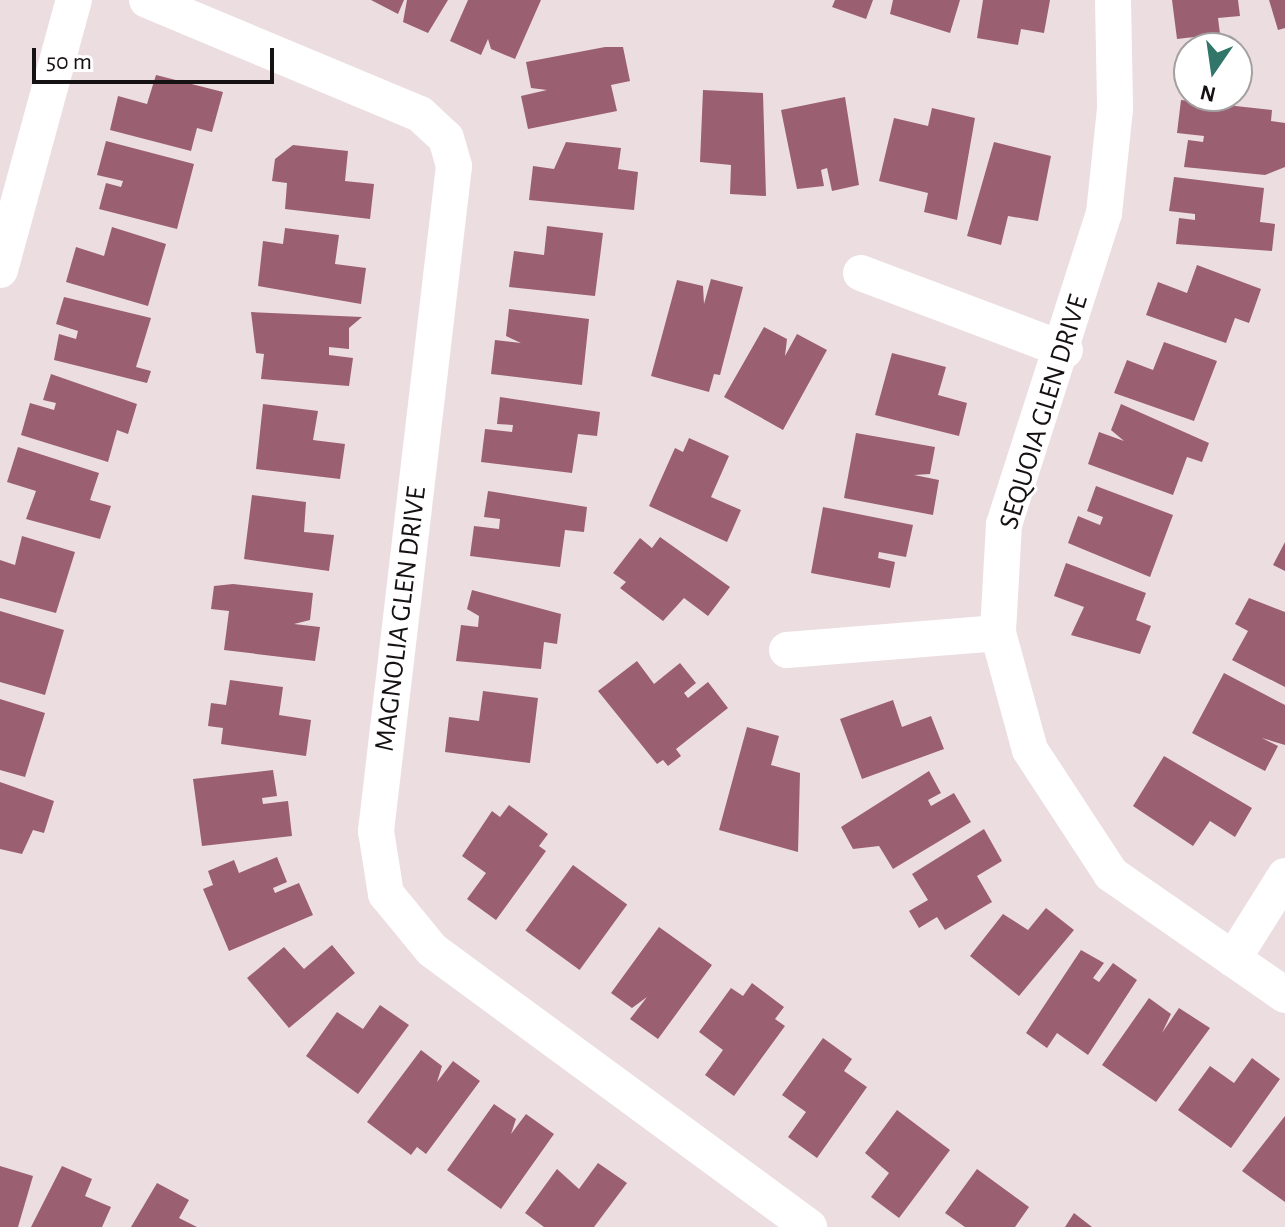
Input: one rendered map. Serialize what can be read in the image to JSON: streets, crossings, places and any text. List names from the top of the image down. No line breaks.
{"streets":{"street":["SEQUOIA GLEN DRIVE","MAGNOLIA GLEN DRIVE"]},"scale_bar":"50 m","north":"bottom"}
